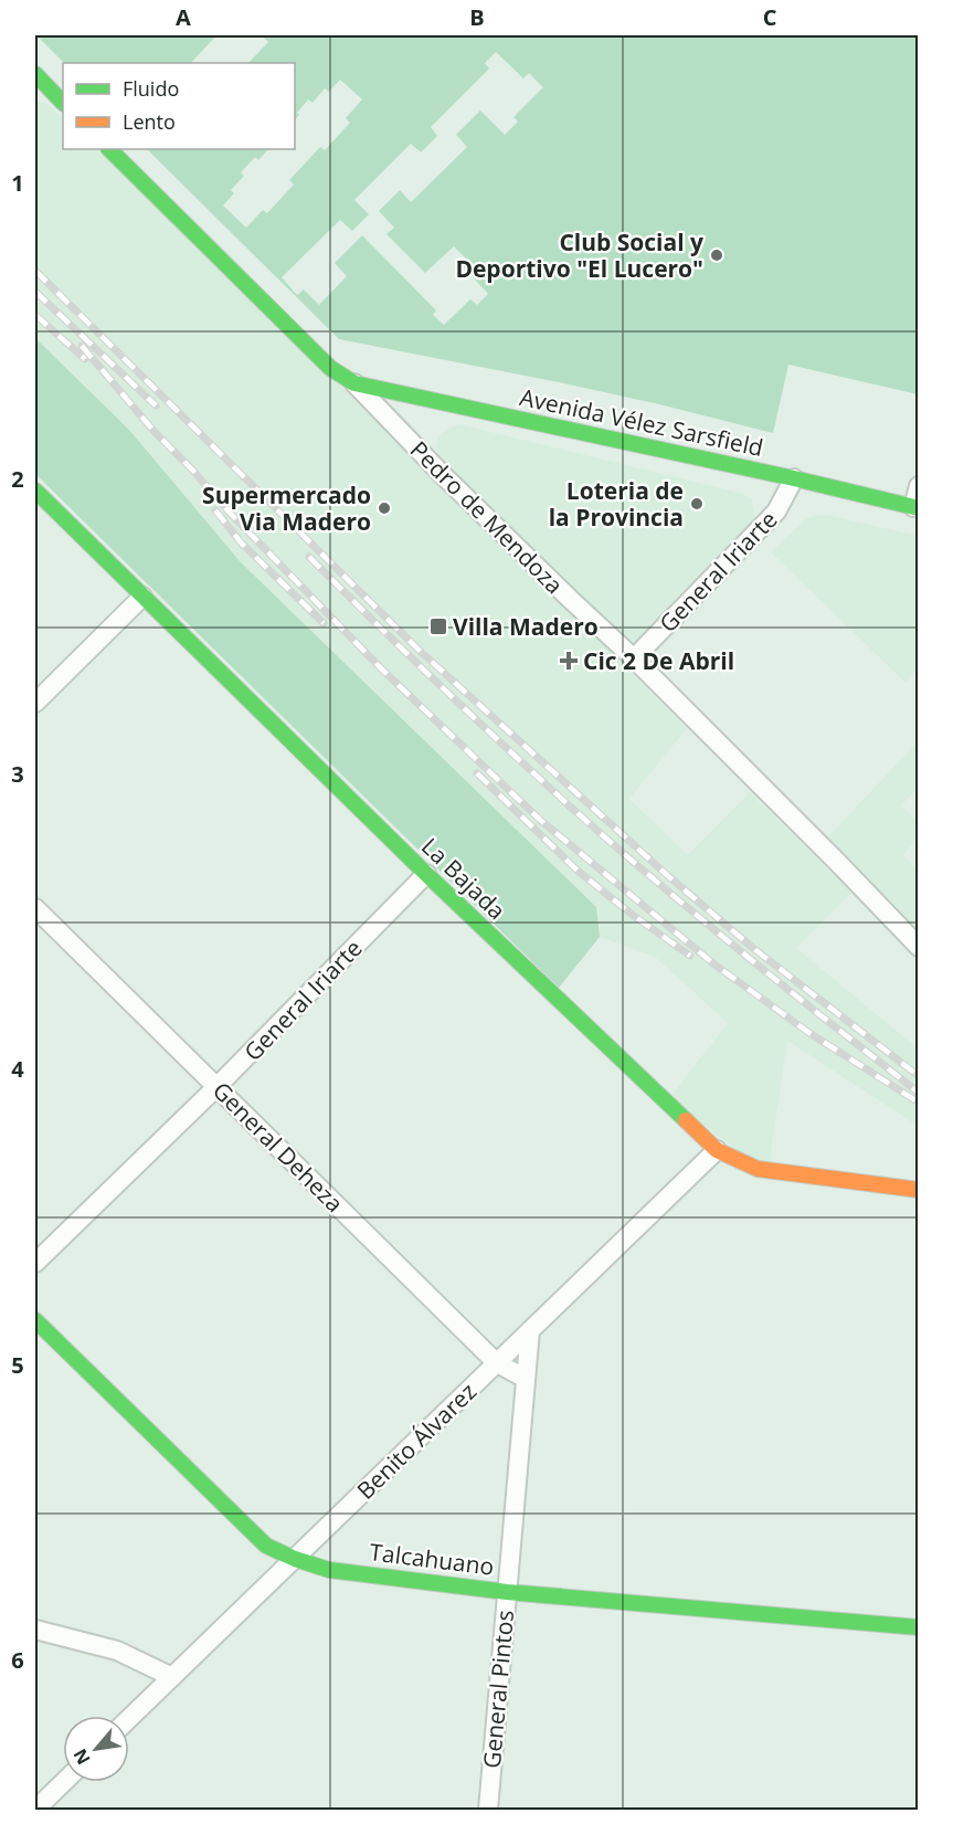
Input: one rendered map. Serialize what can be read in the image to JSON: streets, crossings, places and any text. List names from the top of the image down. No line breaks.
{"streets":{"street":["Avenida Vélez Sarsfield","Pedro de Mendoza","General Iriarte","La Bajada","General Deheza","Benito Álvarez","Talcahuano","General Pintos"]},"crossings":[["Avenida Vélez Sarsfield","Pedro de Mendoza"],["Avenida Vélez Sarsfield","General Iriarte"],["Pedro de Mendoza","General Iriarte"],["General Iriarte","La Bajada"],["General Iriarte","General Deheza"],["La Bajada","Benito Álvarez"],["General Deheza","Benito Álvarez"],["General Deheza","General Pintos"],["Benito Álvarez","Talcahuano"],["Benito Álvarez","General Pintos"],["Talcahuano","General Pintos"]],"places":{"other":["Club Social y Deportivo \"El Lucero\"","Loteria de la Provincia","Supermercado Via Madero"],"transit":["Villa Madero"],"health":["Cic 2 De Abril"]},"legend":["Fluido","Lento"],"north":"bottom left","grid":{"columns":["A","B","C"],"rows":["1","2","3","4","5","6"]}}
